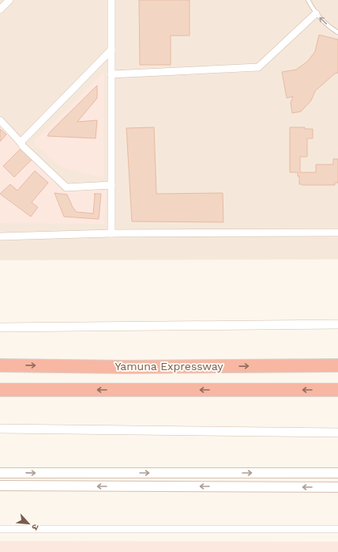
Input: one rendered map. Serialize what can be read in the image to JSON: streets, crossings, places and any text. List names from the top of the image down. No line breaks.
{"streets":{"highway":["Yamuna Expressway"]},"north":"bottom right"}
